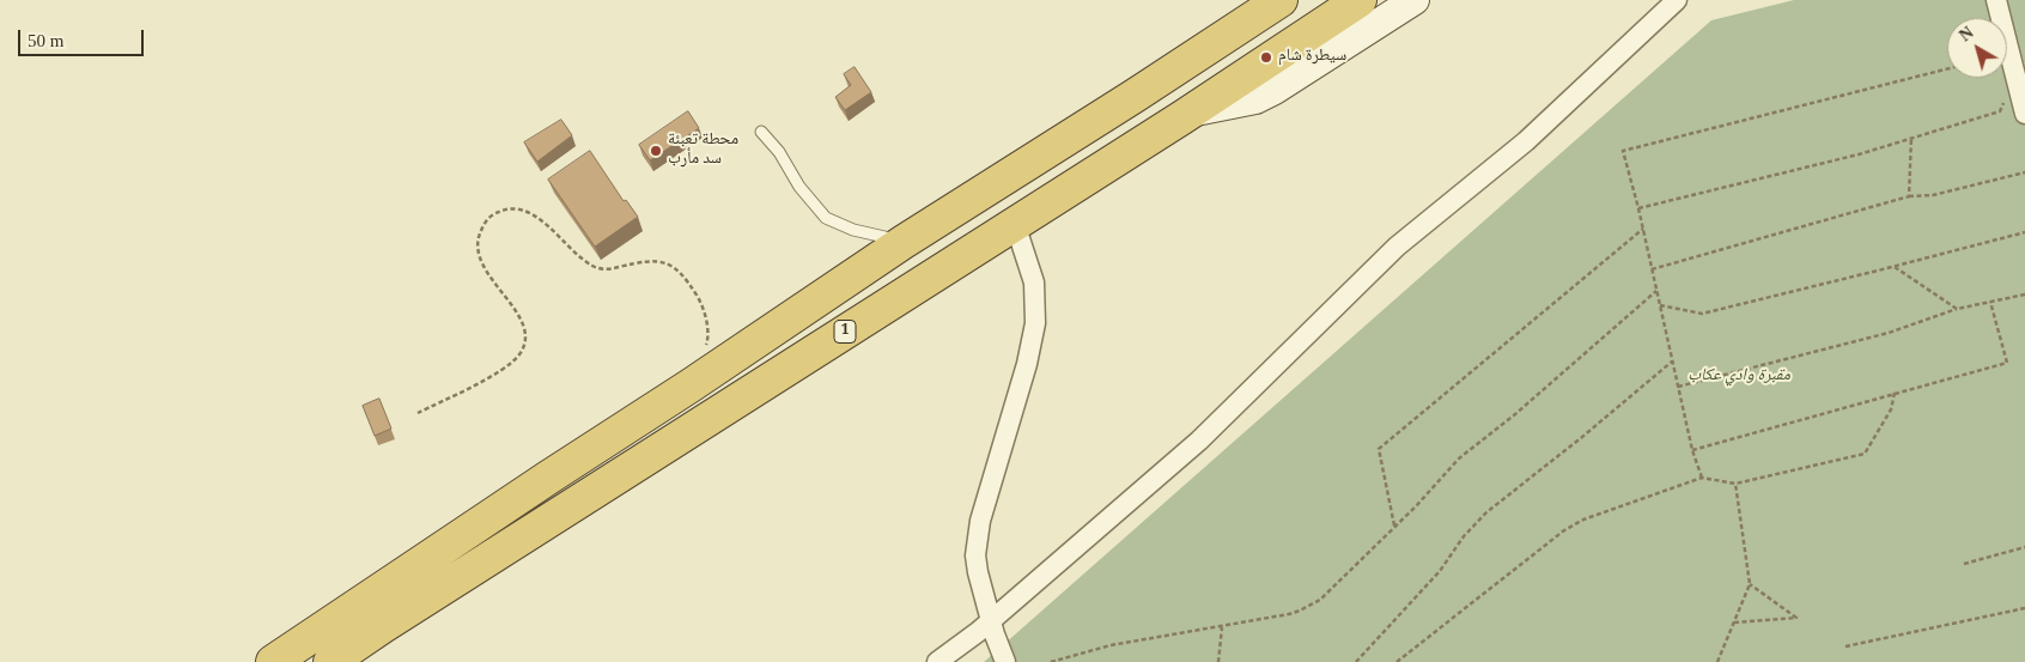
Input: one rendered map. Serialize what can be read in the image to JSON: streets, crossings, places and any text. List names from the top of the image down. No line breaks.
{"streets":{"highway":["1"]},"parks":["مقبرة وادي عكاب"],"places":["سيطرة شام","محطة تعبئة سد مأرب"],"scale_bar":"50 m","north":"top left"}
